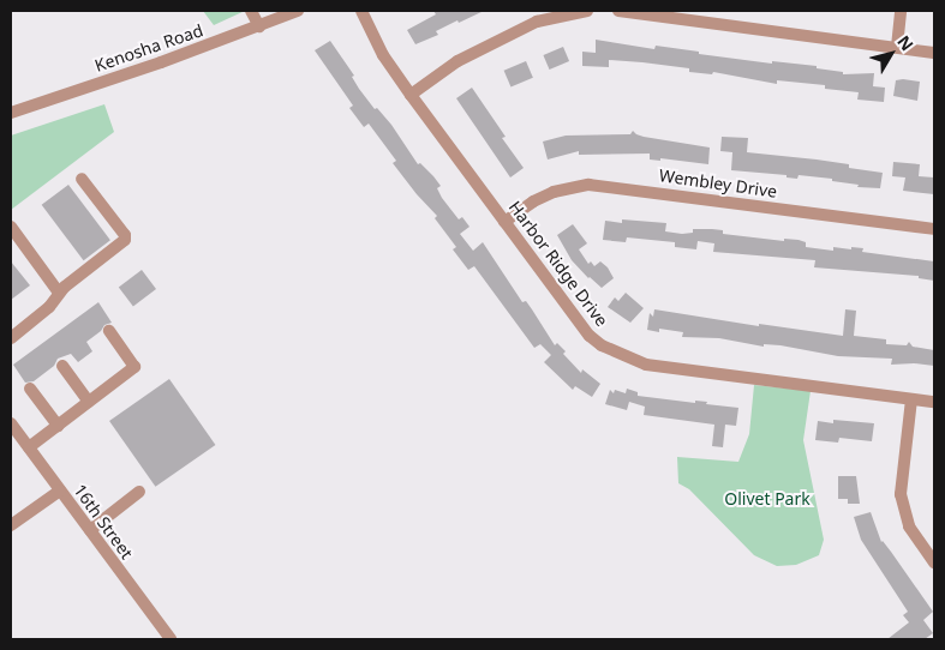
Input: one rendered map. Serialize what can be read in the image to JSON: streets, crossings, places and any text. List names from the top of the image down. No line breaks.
{"streets":{"street":["Kenosha Road","Wembley Drive","Harbor Ridge Drive","16th Street"]},"crossings":[["Wembley Drive","Harbor Ridge Drive"]],"parks":["Olivet Park"],"north":"top right"}
